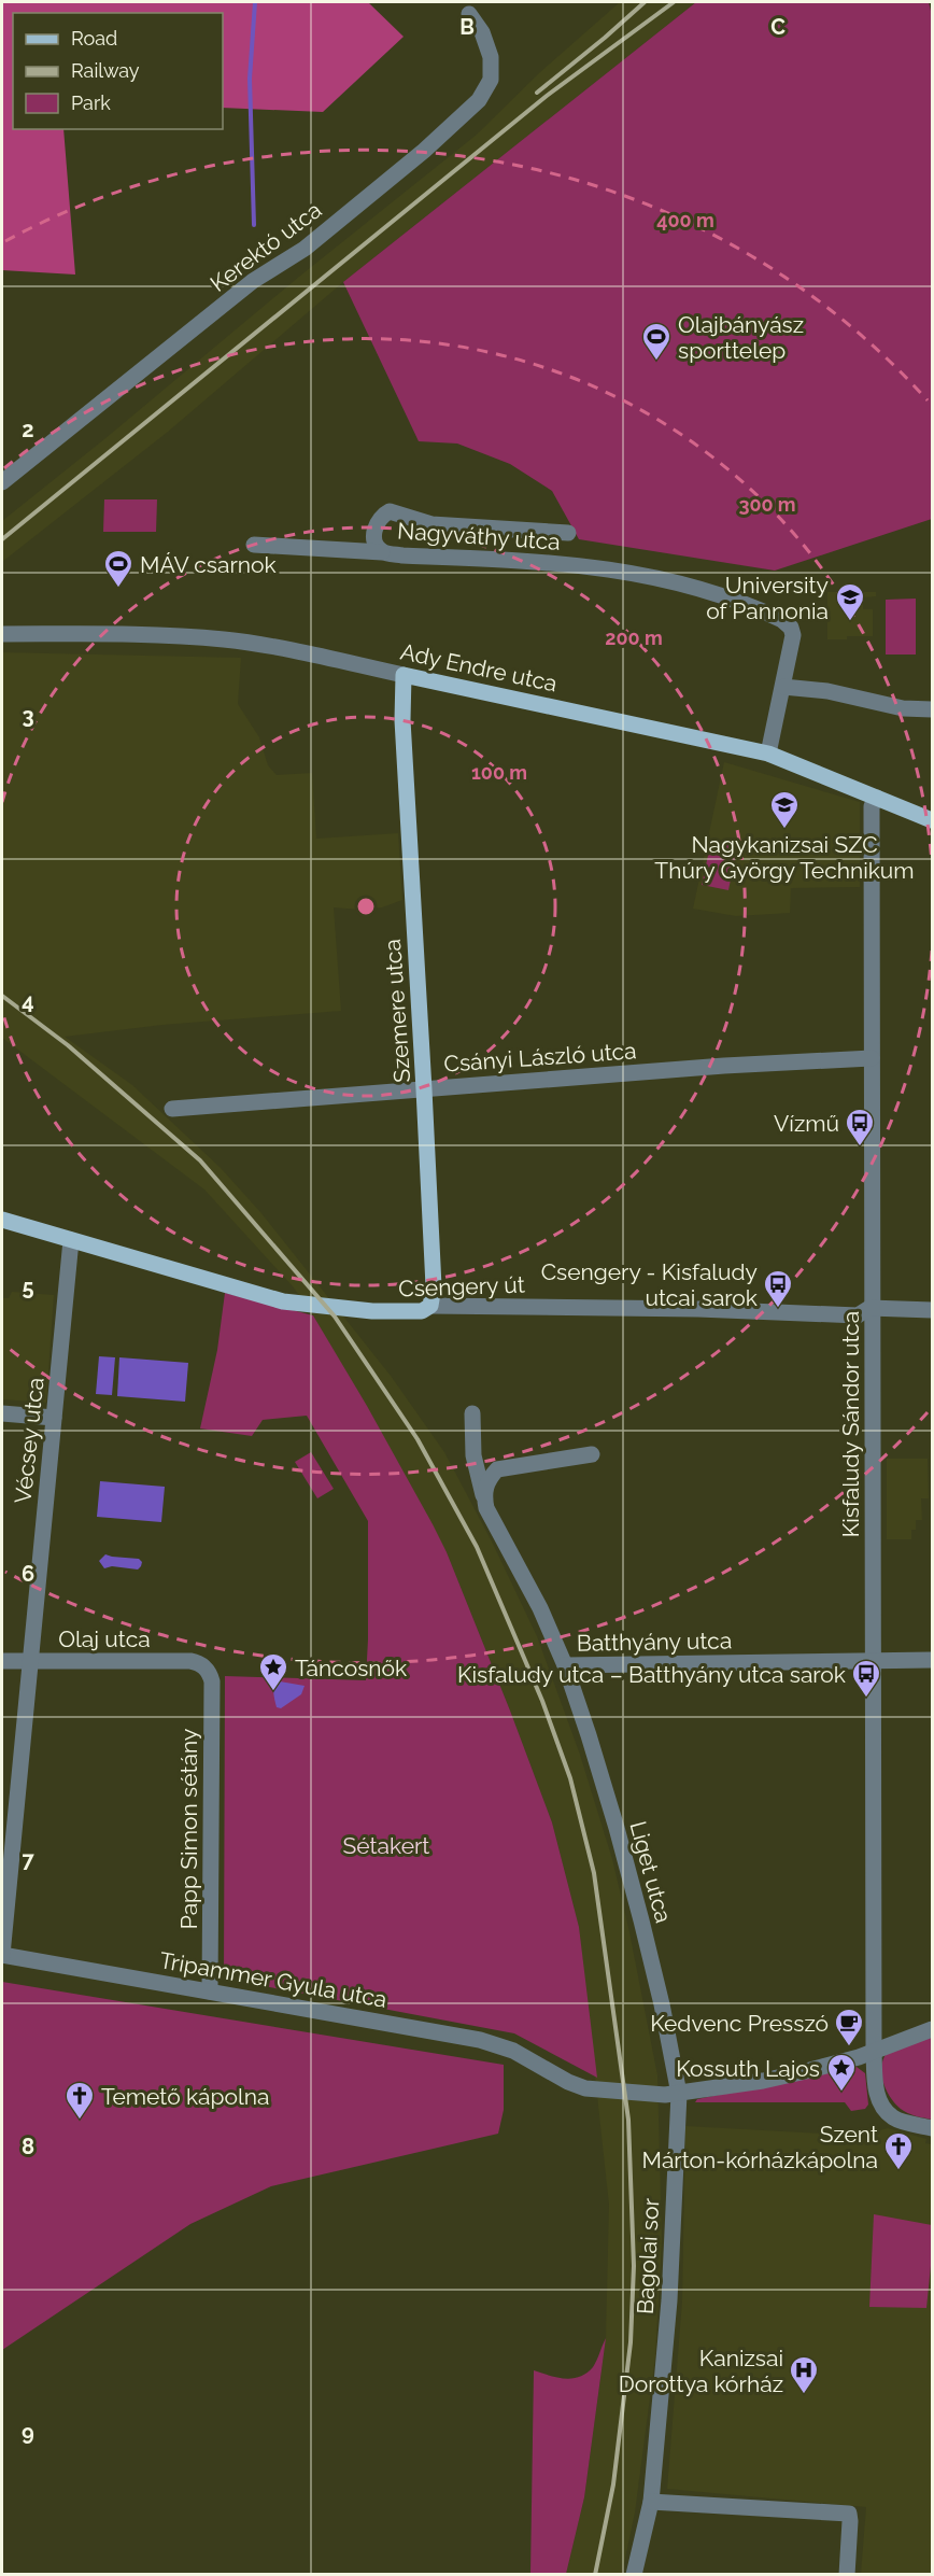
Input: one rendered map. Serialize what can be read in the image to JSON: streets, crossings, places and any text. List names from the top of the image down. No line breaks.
{"streets":{"main road":["Ady Endre utca","Szemere utca","Csengery út"],"street":["Kerektó utca","Nagyváthy utca","Csányi László utca","Kisfaludy Sándor utca","Vécsey utca","Olaj utca","Batthyány utca","Papp Simon sétány","Liget utca","Tripammer Gyula utca","Bagolai sor"]},"crossings":[["Ady Endre utca","Szemere utca"],["Ady Endre utca","Kisfaludy Sándor utca"],["Szemere utca","Csányi László utca"],["Szemere utca","Csengery út"],["Csányi László utca","Kisfaludy Sándor utca"],["Csengery út","Kisfaludy Sándor utca"],["Csengery út","Vécsey utca"],["Kisfaludy Sándor utca","Batthyány utca"],["Vécsey utca","Olaj utca"],["Vécsey utca","Tripammer Gyula utca"],["Olaj utca","Papp Simon sétány"],["Batthyány utca","Liget utca"],["Papp Simon sétány","Tripammer Gyula utca"],["Liget utca","Tripammer Gyula utca"],["Liget utca","Bagolai sor"],["Tripammer Gyula utca","Bagolai sor"]],"parks":["Sétakert"],"places":{"sports":["Olajbányász sporttelep","MÁV csarnok"],"school or university":["University of Pannonia","Nagykanizsai SZC Thúry György Technikum"],"bus stop":["Vízmű","Csengery - Kisfaludy utcai sarok","Kisfaludy utca – Batthyány utca sarok"],"place":["Táncosnők","Kossuth Lajos"],"cafe":["Kedvenc Presszó"],"church":["Temető kápolna","Szent Márton-kórházkápolna"],"hospital":["Kanizsai Dorottya kórház"]},"legend":["Road","Railway","Park"],"grid":{"columns":["B","C"],"rows":["2","3","4","5","6","7","8","9"]},"rings":["400 m","300 m","200 m","100 m"]}
